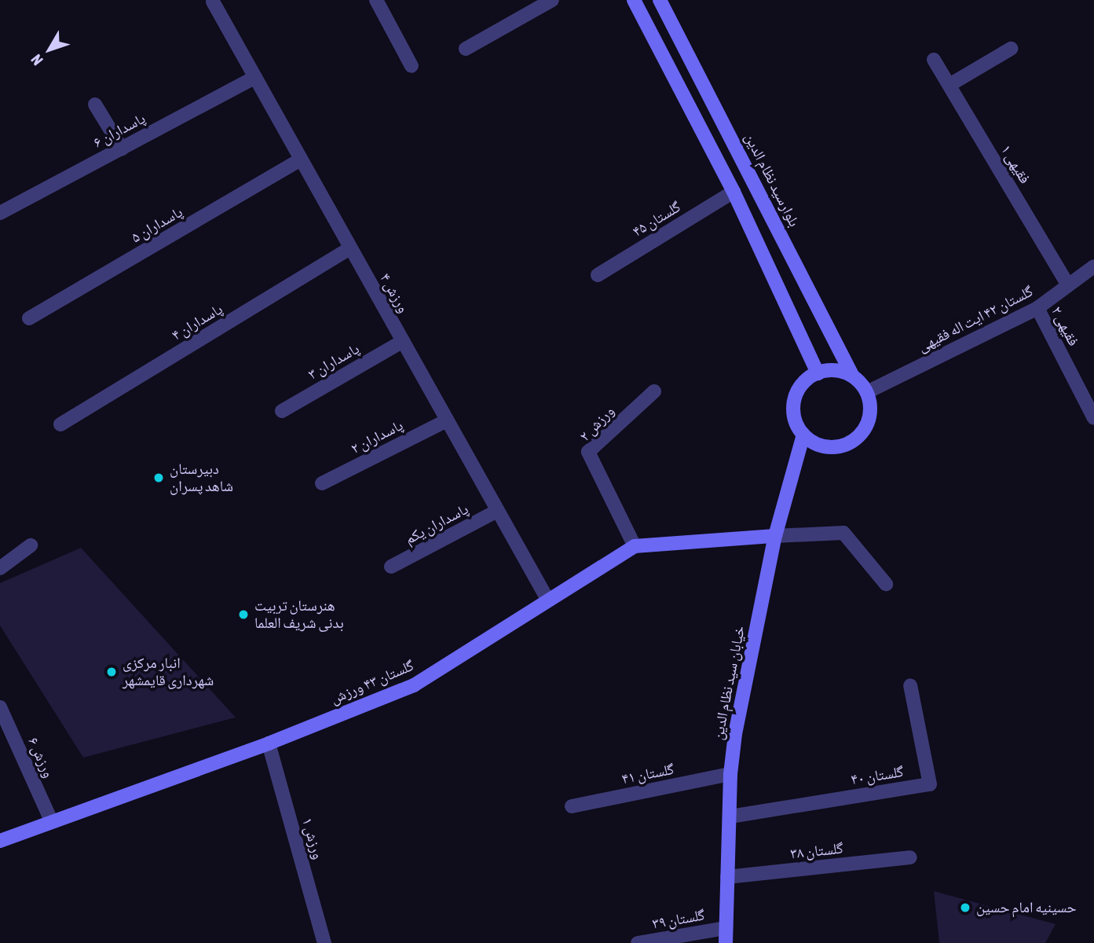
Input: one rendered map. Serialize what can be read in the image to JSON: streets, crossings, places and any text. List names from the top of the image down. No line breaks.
{"streets":{"main road":["بلوارسید نظام الدین","گلستان ۴۳ ورزش","خیابان سید نظام الدین"],"street":["پاسداران ۶","فقیهی ۱","گلستان ۴۵","پاسداران ۵","ورزش ۴","گلستان ۴۲ ایت اله فقیهی","پاسداران ۴","فقیهی ۲","پاسداران ۳","ورزش ۲","پاسداران ۲","پاسداران یکم","ورزش ۶","گلستان ۴۱","گلستان ۴۰","ورزش ۱","گلستان ۳۸","گلستان ۳۹"]},"crossings":[["پاسداران ۶","ورزش ۴"],["فقیهی ۱","گلستان ۴۲ ایت اله فقیهی"],["بلوارسید نظام الدین","گلستان ۴۲ ایت اله فقیهی"],["بلوارسید نظام الدین","خیابان سید نظام الدین"],["پاسداران ۵","ورزش ۴"],["ورزش ۴","پاسداران ۴"],["ورزش ۴","پاسداران ۳"],["ورزش ۴","پاسداران ۲"],["ورزش ۴","پاسداران یکم"],["ورزش ۴","گلستان ۴۳ ورزش"],["گلستان ۴۲ ایت اله فقیهی","فقیهی ۲"],["گلستان ۴۲ ایت اله فقیهی","خیابان سید نظام الدین"],["ورزش ۲","گلستان ۴۳ ورزش"],["گلستان ۴۳ ورزش","خیابان سید نظام الدین"],["گلستان ۴۳ ورزش","ورزش ۶"],["گلستان ۴۳ ورزش","ورزش ۱"],["خیابان سید نظام الدین","گلستان ۴۱"],["خیابان سید نظام الدین","گلستان ۴۰"],["خیابان سید نظام الدین","گلستان ۳۸"],["خیابان سید نظام الدین","گلستان ۳۹"]],"places":["دبیرستان شاهد پسران","هنرستان تربیت بدنی شریف العلما","انبار مرکزی شهرداری قایمشهر","حسینیه امام حسین"],"north":"bottom left"}
